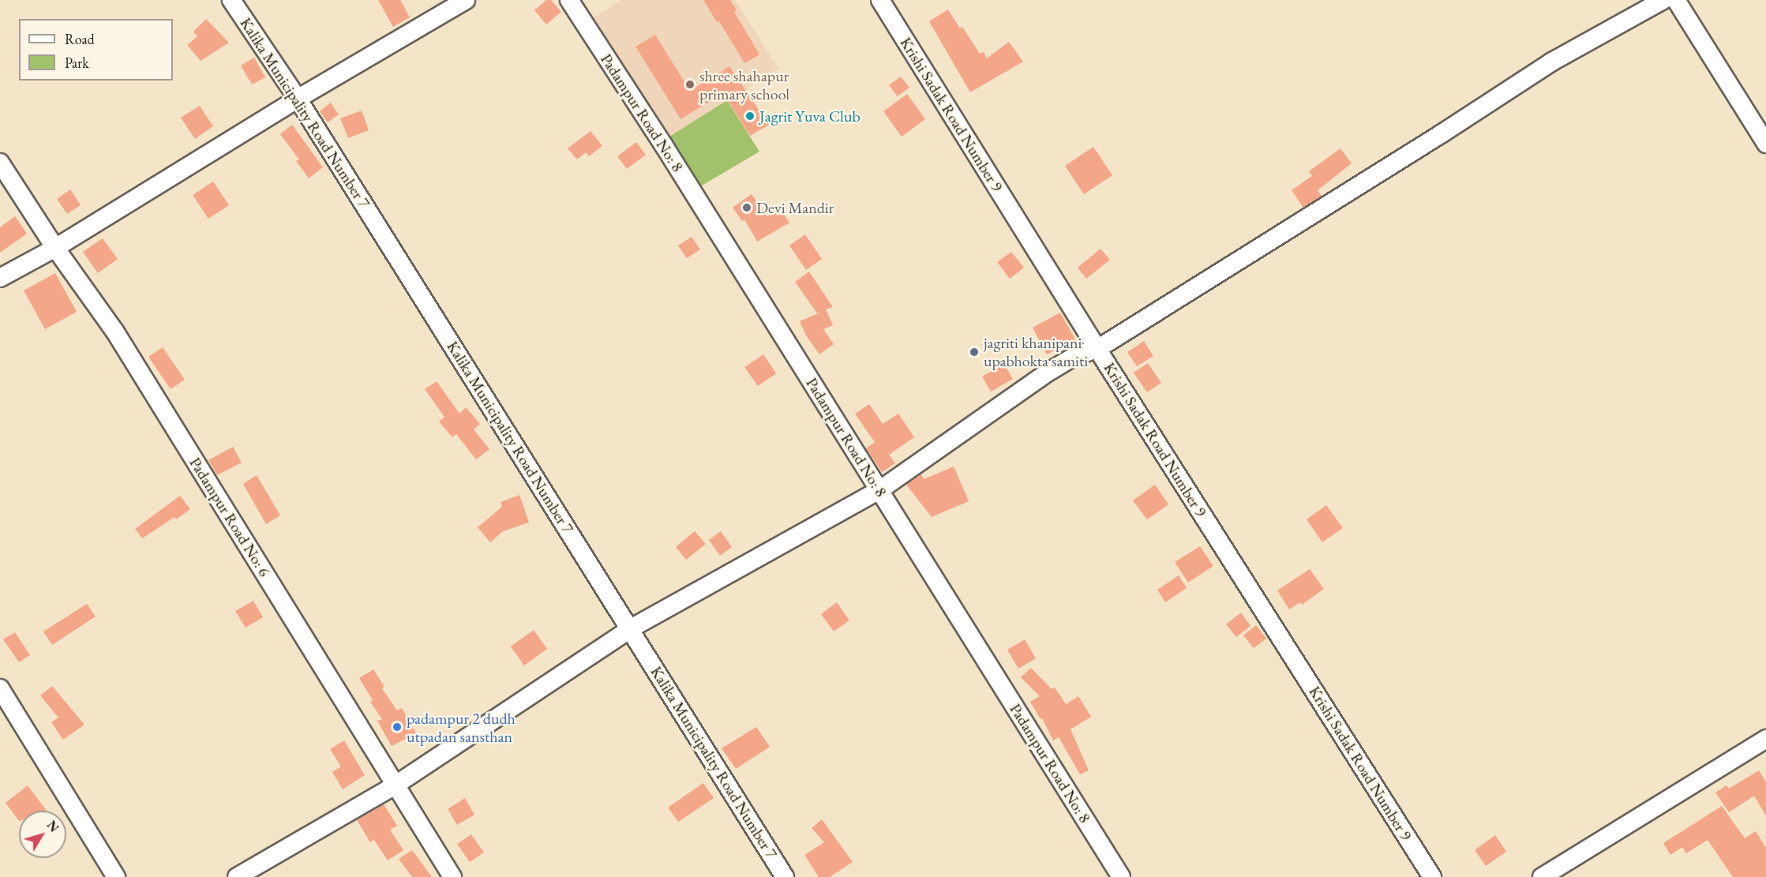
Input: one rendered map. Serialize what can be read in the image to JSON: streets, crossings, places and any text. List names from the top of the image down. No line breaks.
{"streets":{"street":["Kalika Municipality Road Number 7","Padampur Road No: 8","Krishi Sadak Road Number 9","Padampur Road No: 6"]},"places":["shree shahapur primary school","Jagrit Yuva Club","Devi Mandir","jagriti khanipani upabhokta samiti","padampur 2 dudh utpadan sansthan"],"legend":["Road","Park"],"north":"top right"}
